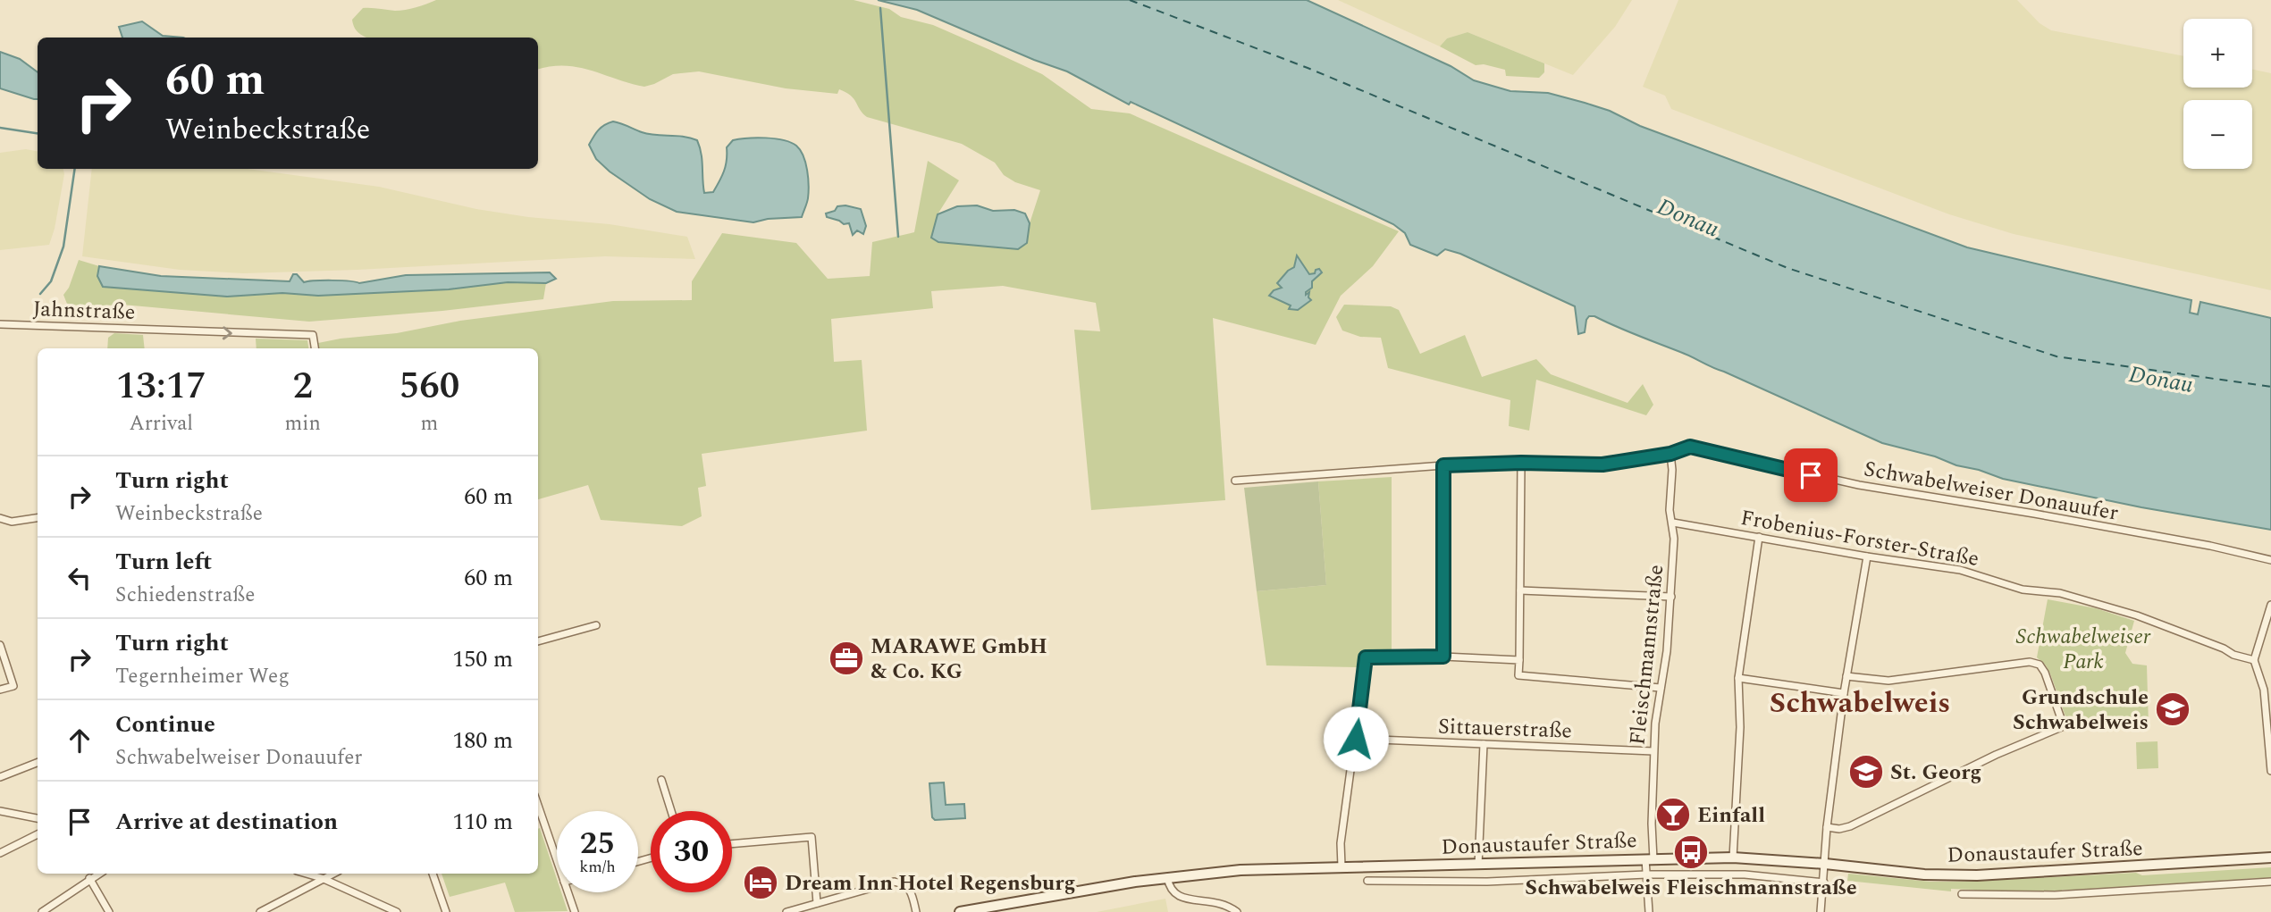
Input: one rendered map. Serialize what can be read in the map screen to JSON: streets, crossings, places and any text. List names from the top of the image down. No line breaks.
{"streets":{"main road":["Donaustaufer Straße"],"street":["Jahnstraße","Schwabelweiser Donauufer","Frobenius-Forster-Straße","Fleischmannstraße","Sittauerstraße"]},"crossings":[["Schwabelweiser Donauufer","Fleischmannstraße"],["Frobenius-Forster-Straße","Fleischmannstraße"],["Fleischmannstraße","Sittauerstraße"],["Fleischmannstraße","Donaustaufer Straße"]],"one_way":["Jahnstraße"],"districts":["Schwabelweis"],"water":["Donau"],"parks":["Schwabelweiser Park"],"places":{"office":["MARAWE GmbH & Co. KG"],"school or university":["Grundschule Schwabelweis","St. Georg"],"bar":["Einfall"],"bus stop":["Schwabelweis Fleischmannstraße"],"hotel":["Dream Inn Hotel Regensburg"]},"page":{"map_buttons":["+","−"],"turn":["60 m","Weinbeckstraße"],"eta":["13:17","Arrival","2","min","560","m"],"list":[{"name":"Turn right","note":"Weinbeckstraße","value":"60 m"},{"name":"Turn left","note":"Schiedenstraße","value":"60 m"},{"name":"Turn right","note":"Tegernheimer Weg","value":"150 m"},{"name":"Continue","note":"Schwabelweiser Donauufer","value":"180 m"},{"name":"Arrive at destination","value":"110 m"}],"speed":"25 km/h","limit":"30"}}
